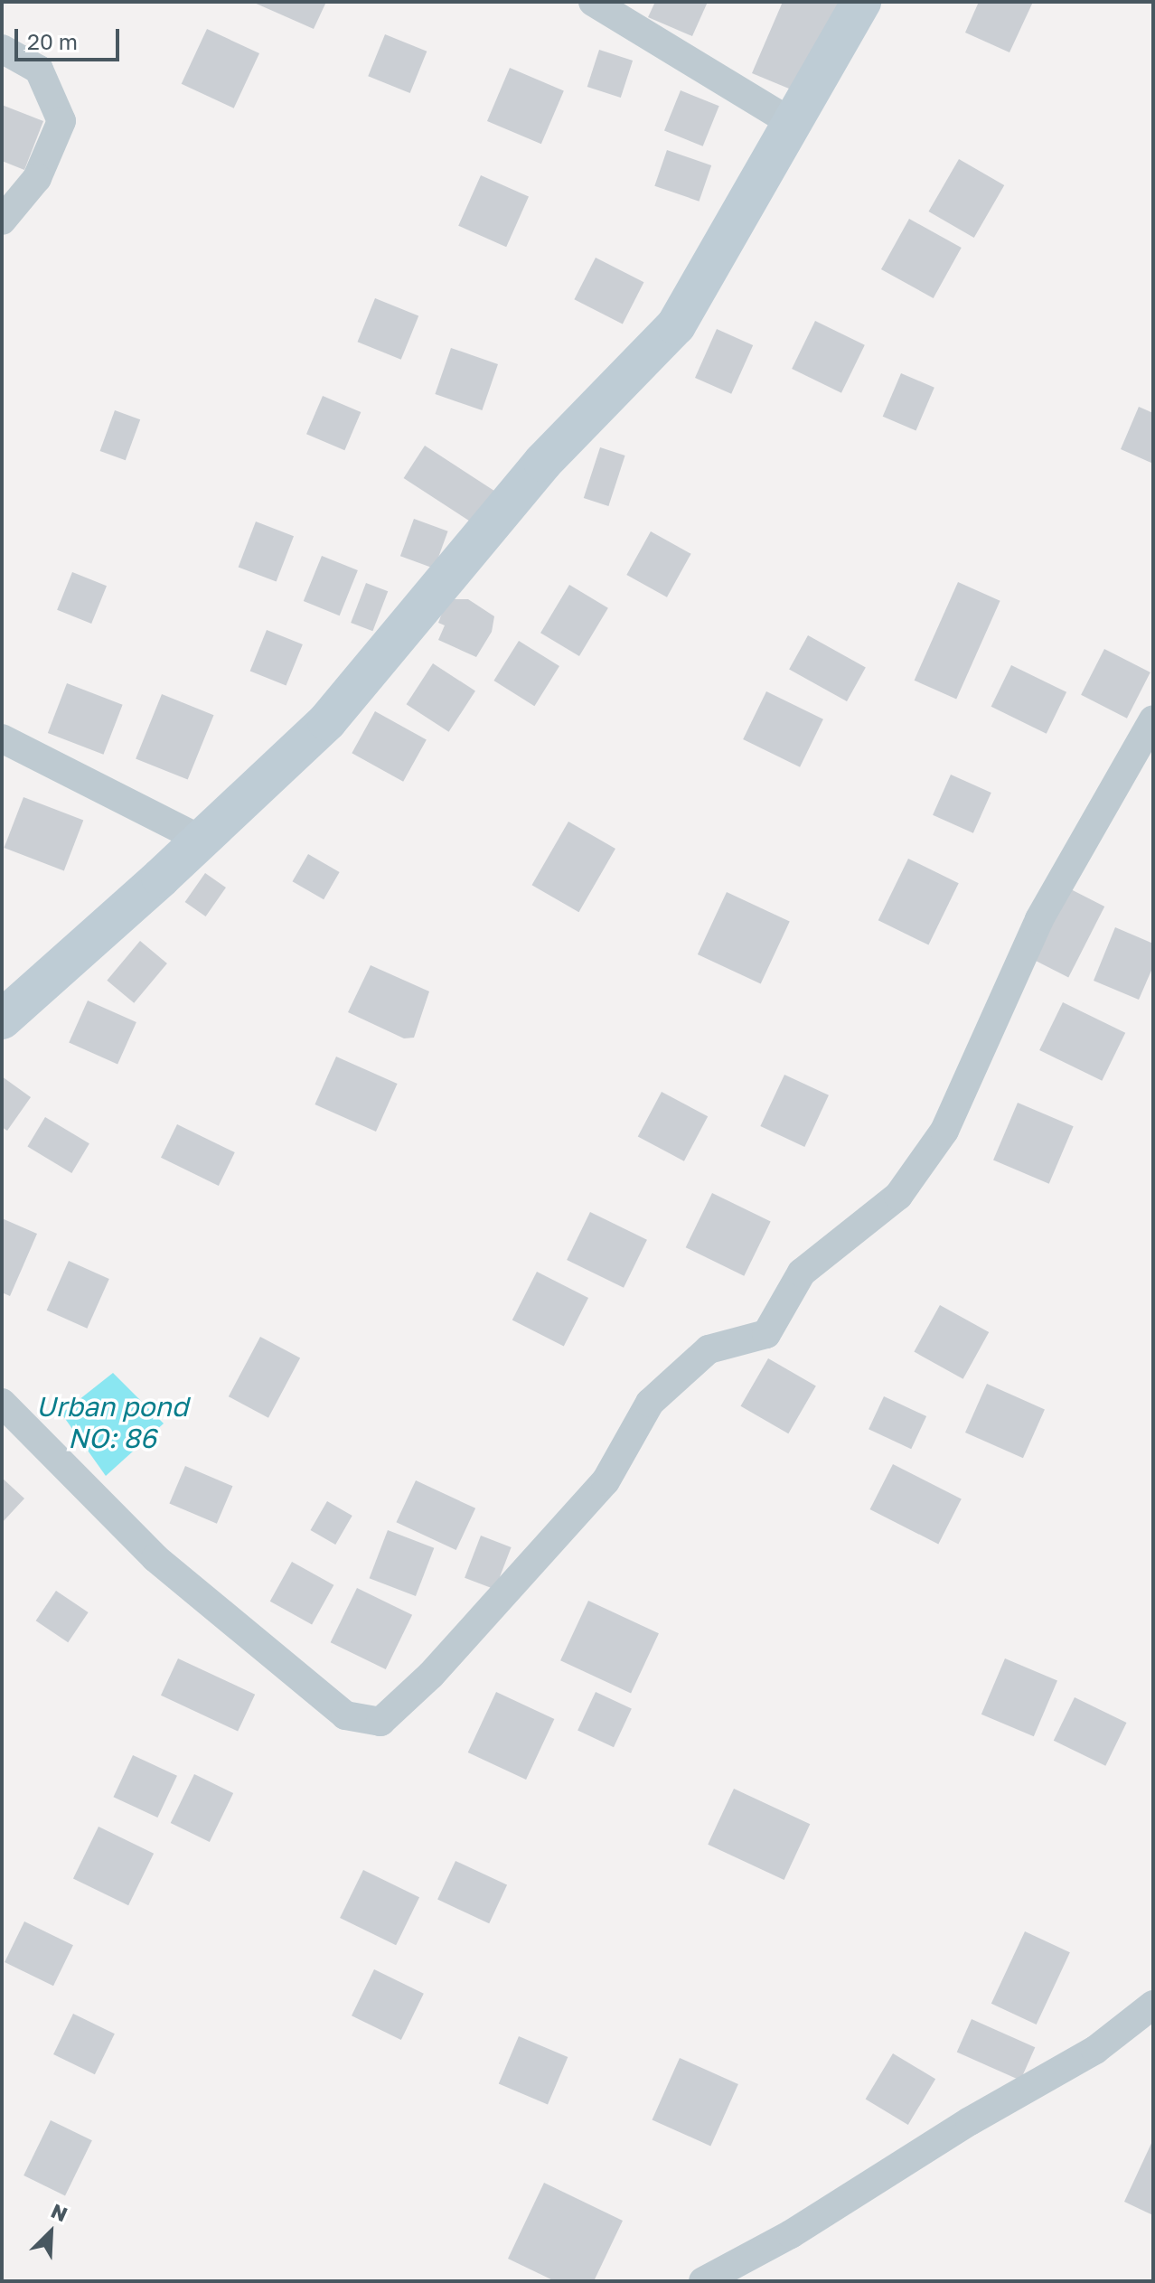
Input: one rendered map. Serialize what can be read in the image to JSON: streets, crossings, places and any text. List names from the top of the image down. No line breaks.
{"water":["Urban pond NO: 86"],"scale_bar":"20 m","north":"top right"}
